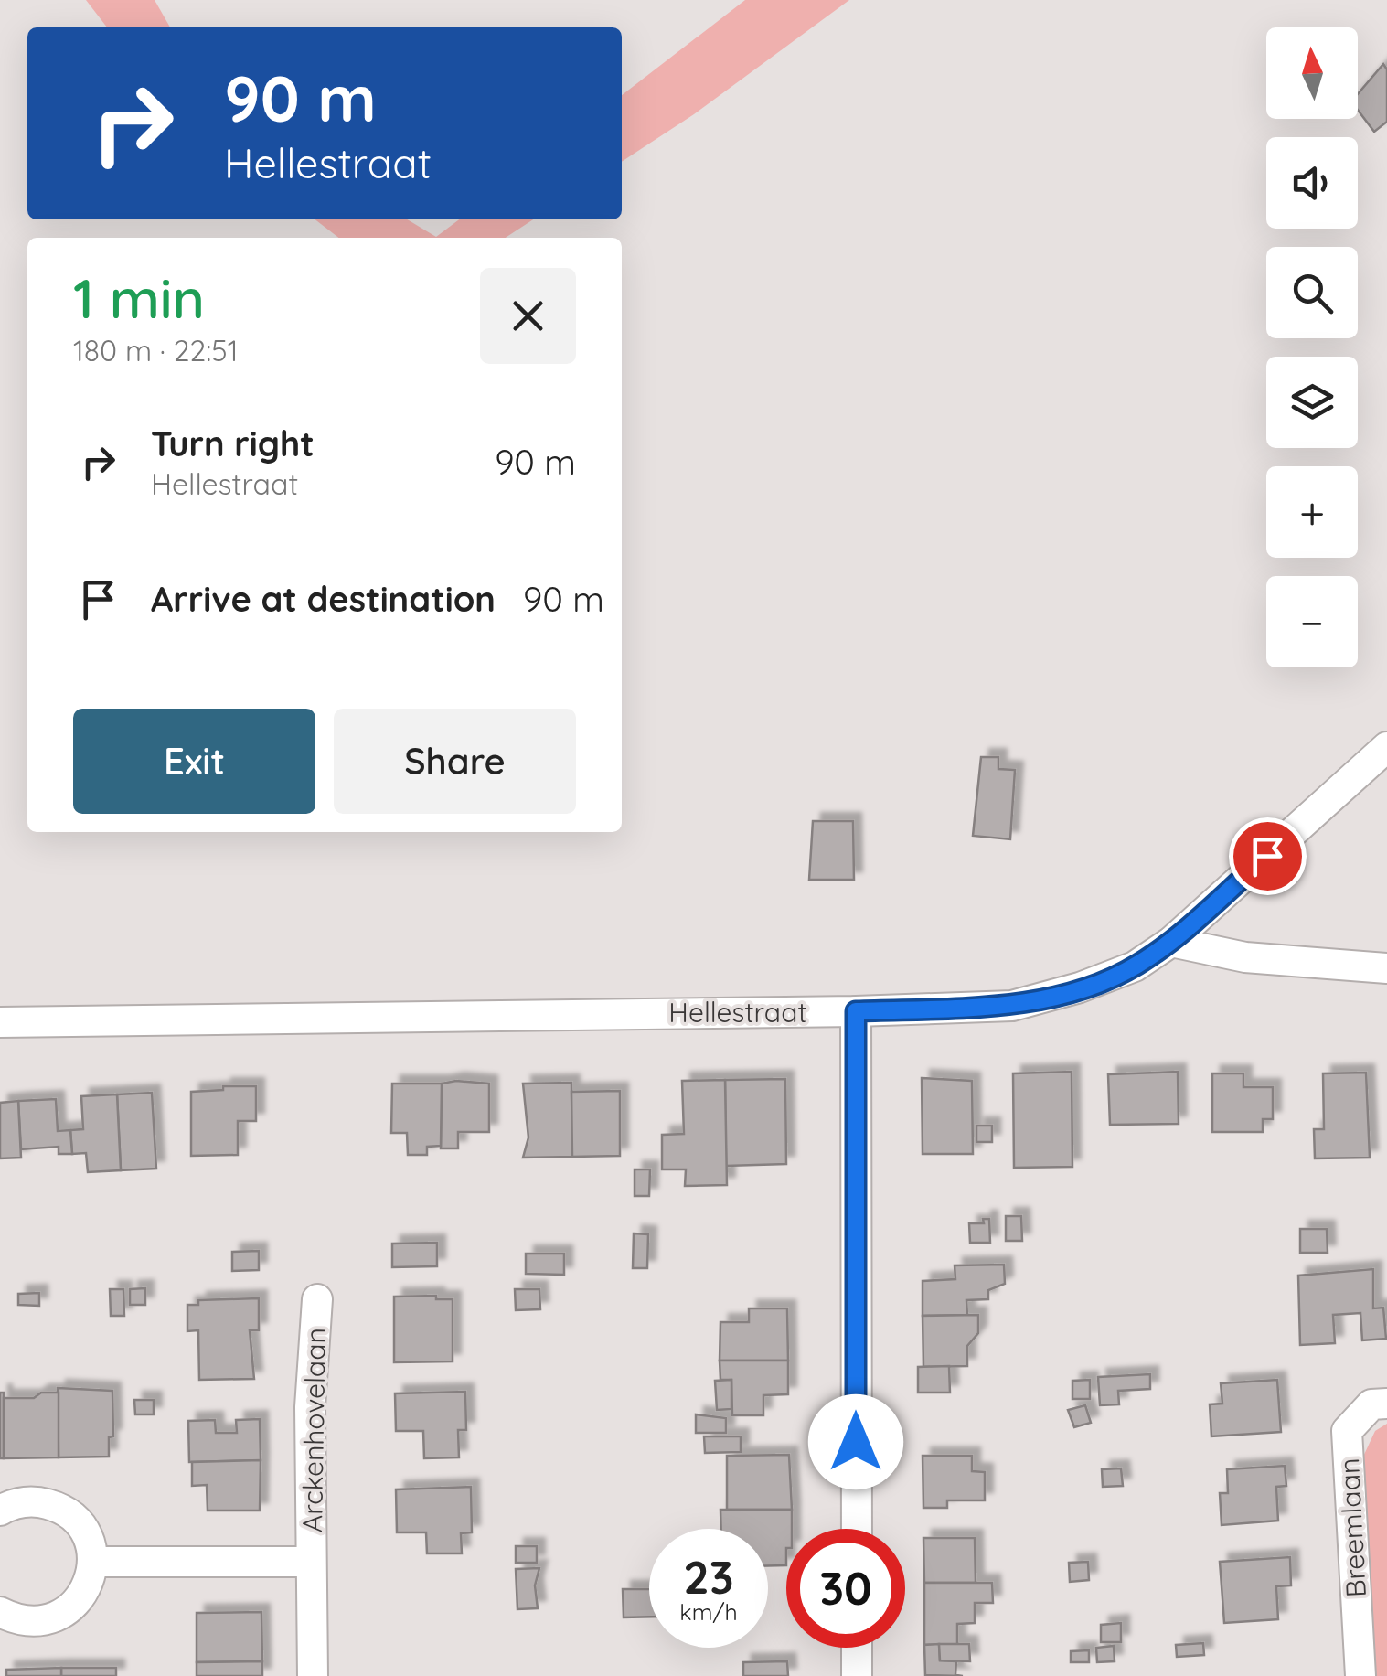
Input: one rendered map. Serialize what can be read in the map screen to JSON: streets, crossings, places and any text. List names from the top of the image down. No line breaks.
{"streets":{"street":["Hellestraat","Arckenhovelaan","Breemlaan"]},"north":"top","page":{"map_buttons":["+","−"],"turn":["90 m","Hellestraat"],"heading":["1 min","180 m · 22:51"],"list":[{"name":"Turn right","note":"Hellestraat","value":"90 m"},{"name":"Arrive at destination","value":"90 m"}],"buttons":["Exit","Share"],"speed":"23 km/h","limit":"30"}}
